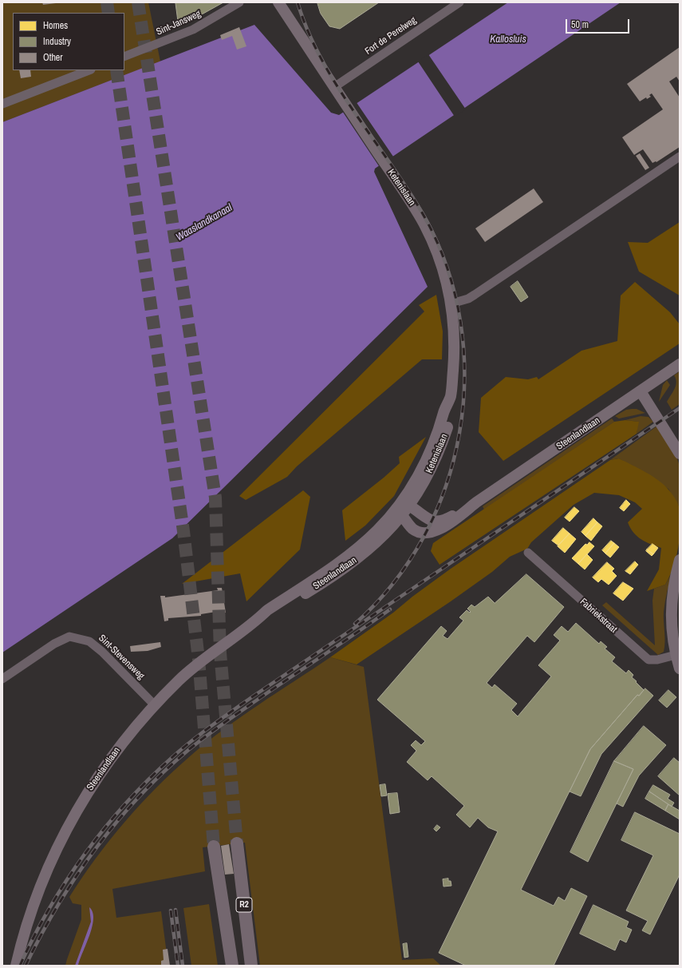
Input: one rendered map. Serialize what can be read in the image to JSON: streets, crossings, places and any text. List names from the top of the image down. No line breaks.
{"streets":{"highway":["R2"],"main road":["Ketenislaan","Steenlandlaan"],"street":["Sint-Jansweg","Fort de Perelweg","Fabriekstraat","Sint-Stevensweg"]},"crossings":[["Fort de Perelweg","Ketenislaan"],["Ketenislaan","Steenlandlaan"],["Steenlandlaan","Sint-Stevensweg"]],"water":["Kallosluis","Waaslandkanaal"],"legend":["Homes","Industry","Other"],"scale_bar":"50 m"}
